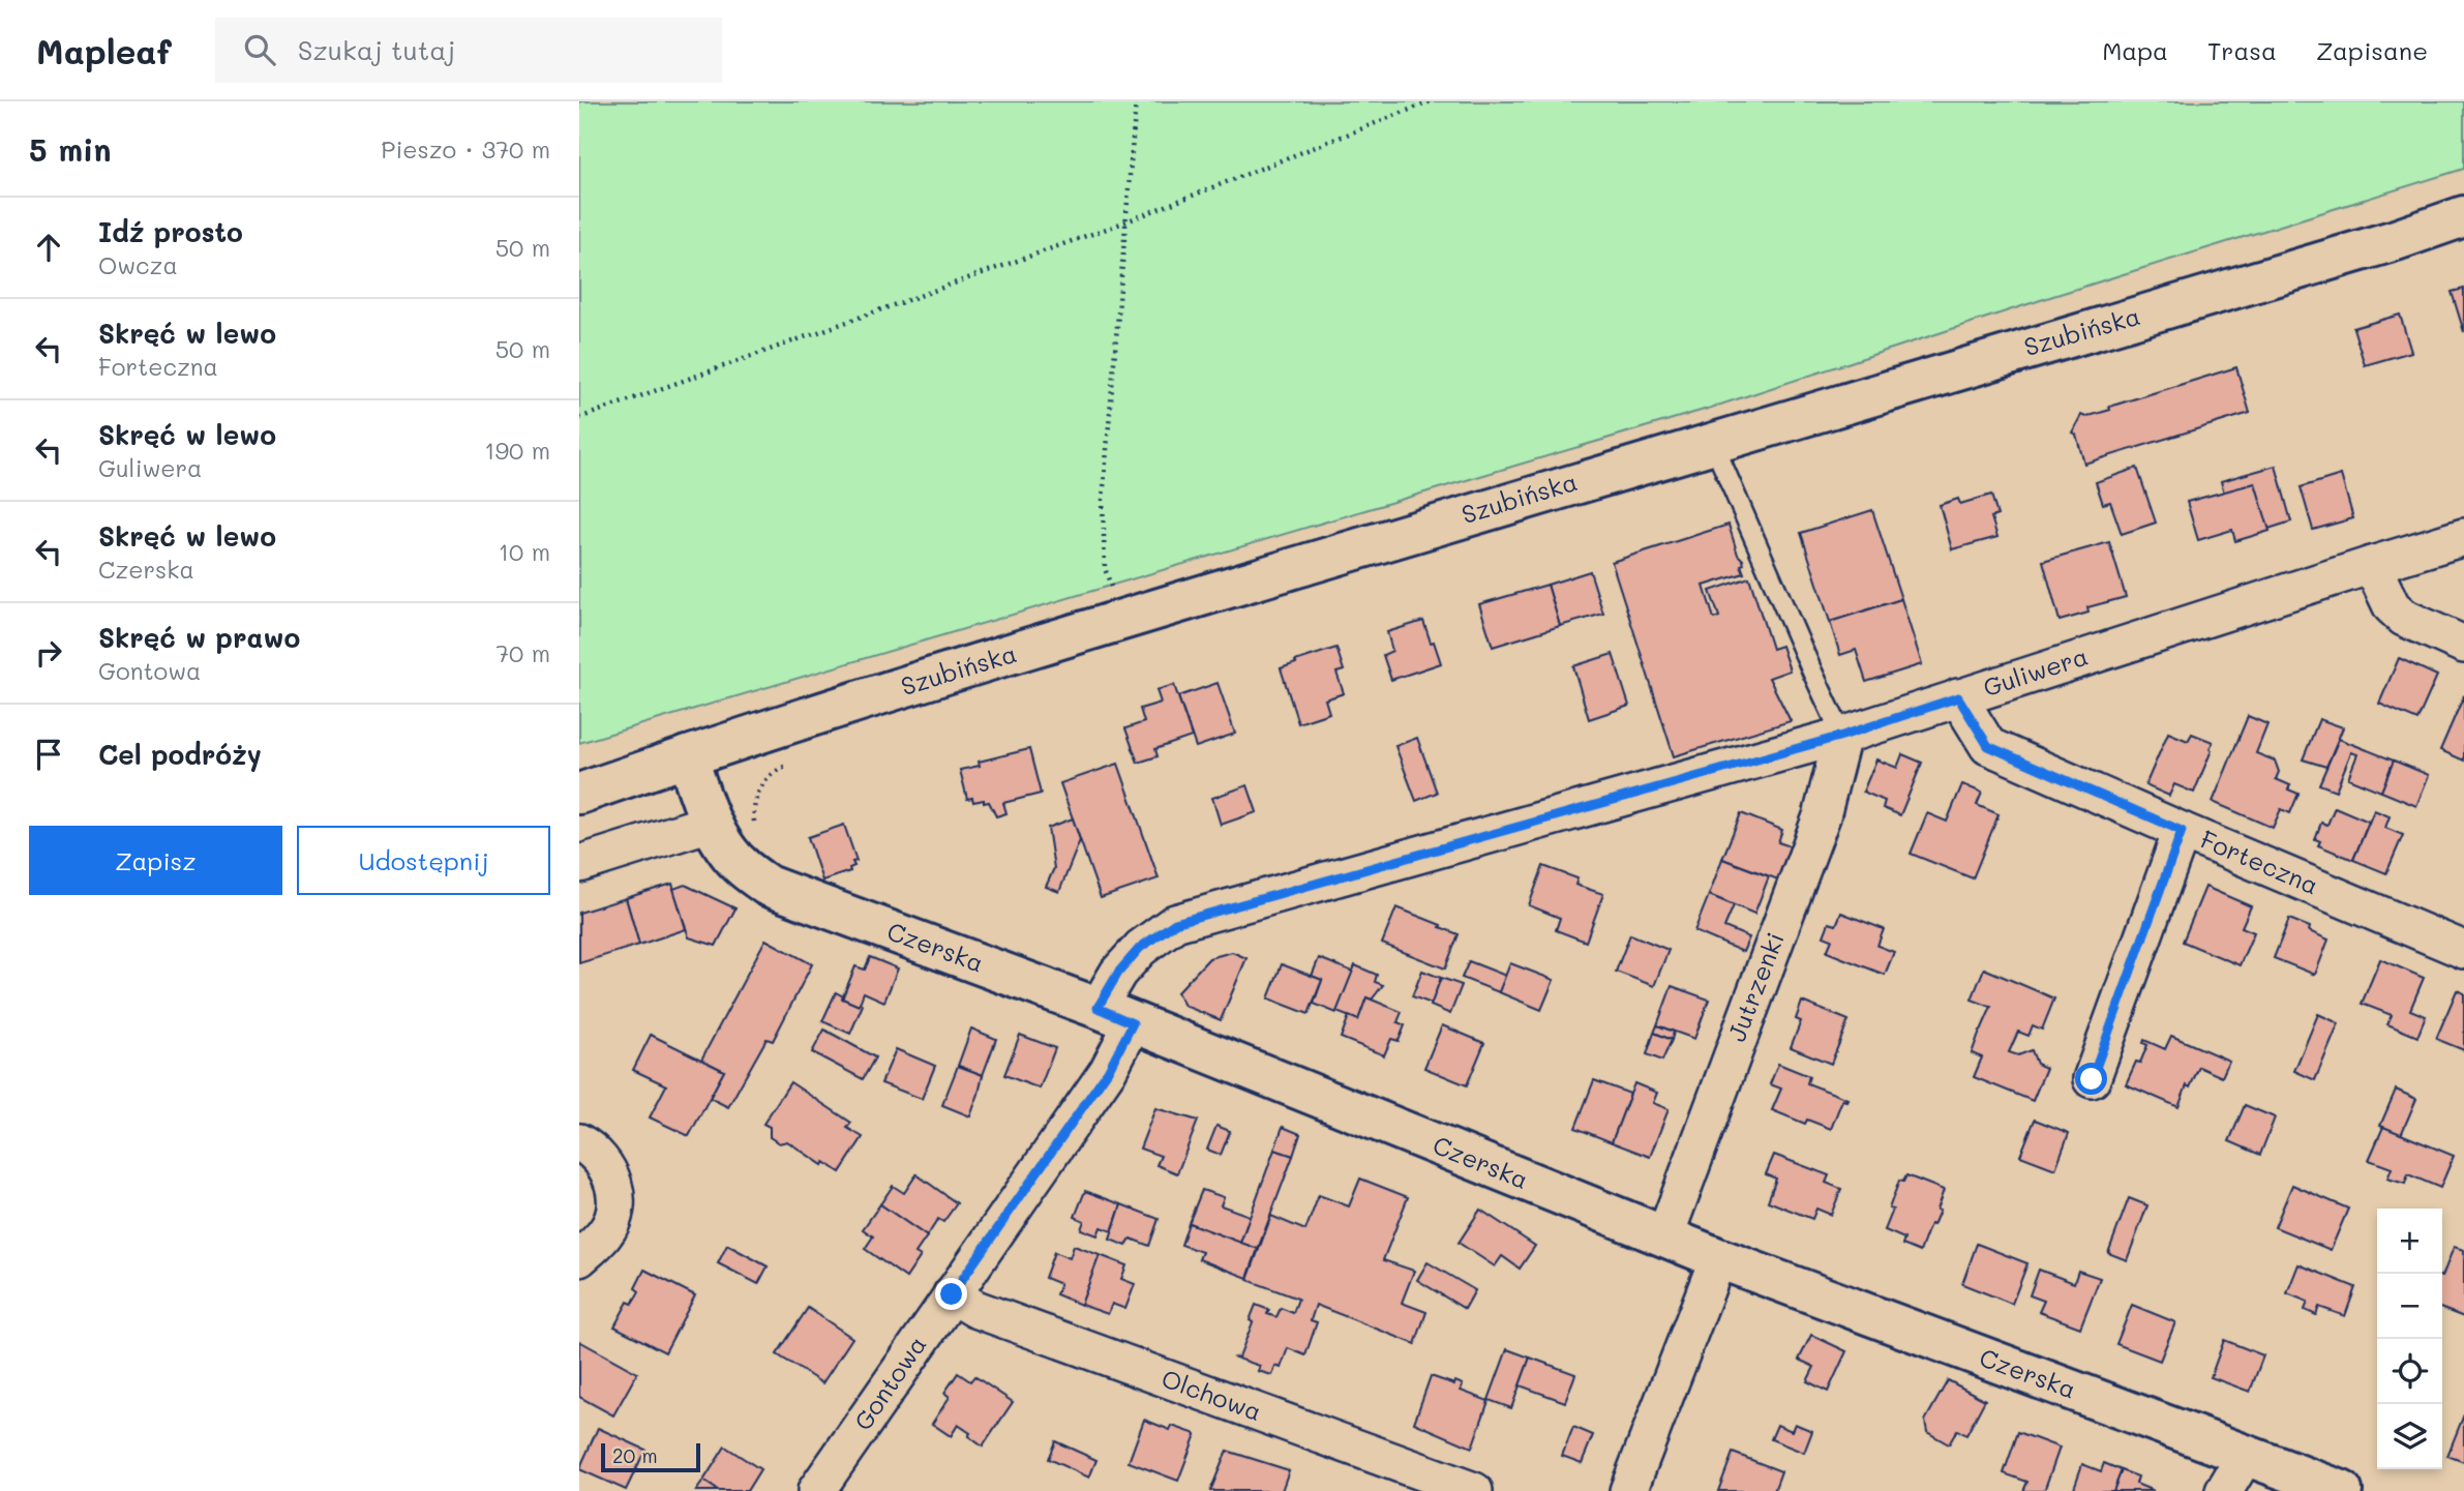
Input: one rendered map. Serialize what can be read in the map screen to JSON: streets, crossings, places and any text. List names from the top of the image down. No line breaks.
{"streets":{"main road":["Szubińska","Czerska"],"street":["Guliwera","Forteczna","Jutrzenki","Gontowa","Olchowa"]},"crossings":[["Szubińska","Czerska"],["Guliwera","Forteczna"],["Guliwera","Czerska"],["Guliwera","Jutrzenki"],["Guliwera","Gontowa"],["Czerska","Jutrzenki"],["Czerska","Gontowa"],["Gontowa","Olchowa"]],"scale_bar":"20 m","page":{"header":"Mapleaf","search":"Szukaj tutaj","nav":["Mapa","Trasa","Zapisane"],"heading":["5 min","Pieszo · 370 m"],"list":[["Idź prosto","Owcza","50 m"],["Skręć w lewo","Forteczna","50 m"],["Skręć w lewo","Guliwera","190 m"],["Skręć w lewo","Czerska","10 m"],["Skręć w prawo","Gontowa","70 m"],"Cel podróży"],"buttons":["Zapisz","Udostępnij"],"map_buttons":["+","−"],"scale":"20 m"}}
